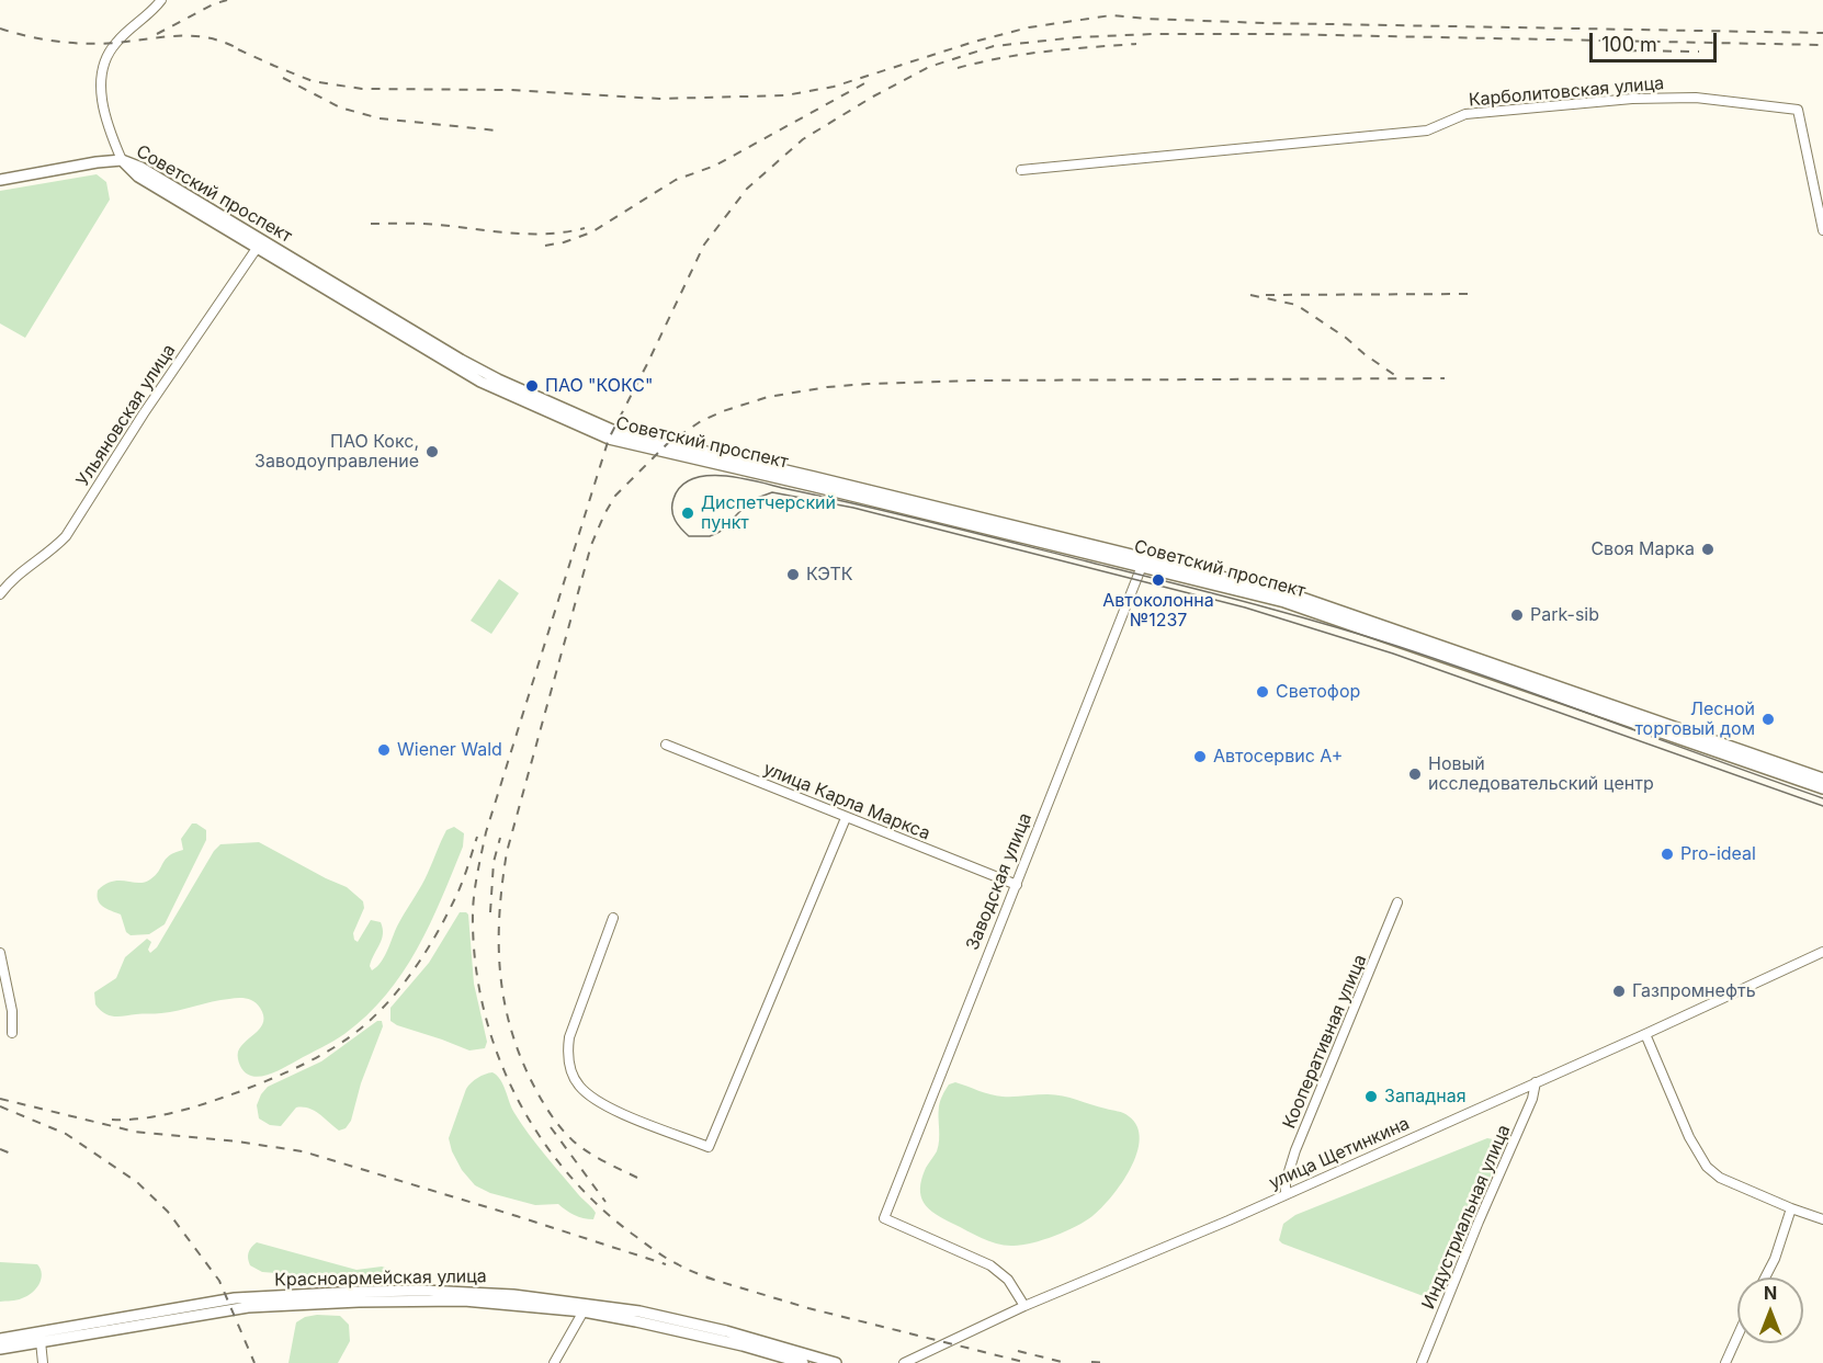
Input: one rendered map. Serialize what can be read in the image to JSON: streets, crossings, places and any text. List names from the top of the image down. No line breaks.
{"streets":{"main road":["Советский проспект","Красноармейская улица"],"street":["Карболитовская улица","Ульяновская улица","улица Карла Маркса","Заводская улица","Кооперативная улица","улица Щетинкина","Индустриальная улица"]},"crossings":[["Советский проспект","Ульяновская улица"],["Советский проспект","Заводская улица"],["улица Карла Маркса","Заводская улица"],["Заводская улица","улица Щетинкина"],["Кооперативная улица","улица Щетинкина"],["улица Щетинкина","Индустриальная улица"]],"places":["ПАО \"КОКС\"","ПАО Кокс, Заводоуправление","Диспетчерский пункт","Своя Марка","КЭТК","Автоколонна №1237","Park-sib","Светофор","Лесной торговый дом","Wiener Wald","Автосервис А+","Новый исследовательский центр","Pro-ideal","Газпромнефть","Западная"],"scale_bar":"100 m","north":"top"}
